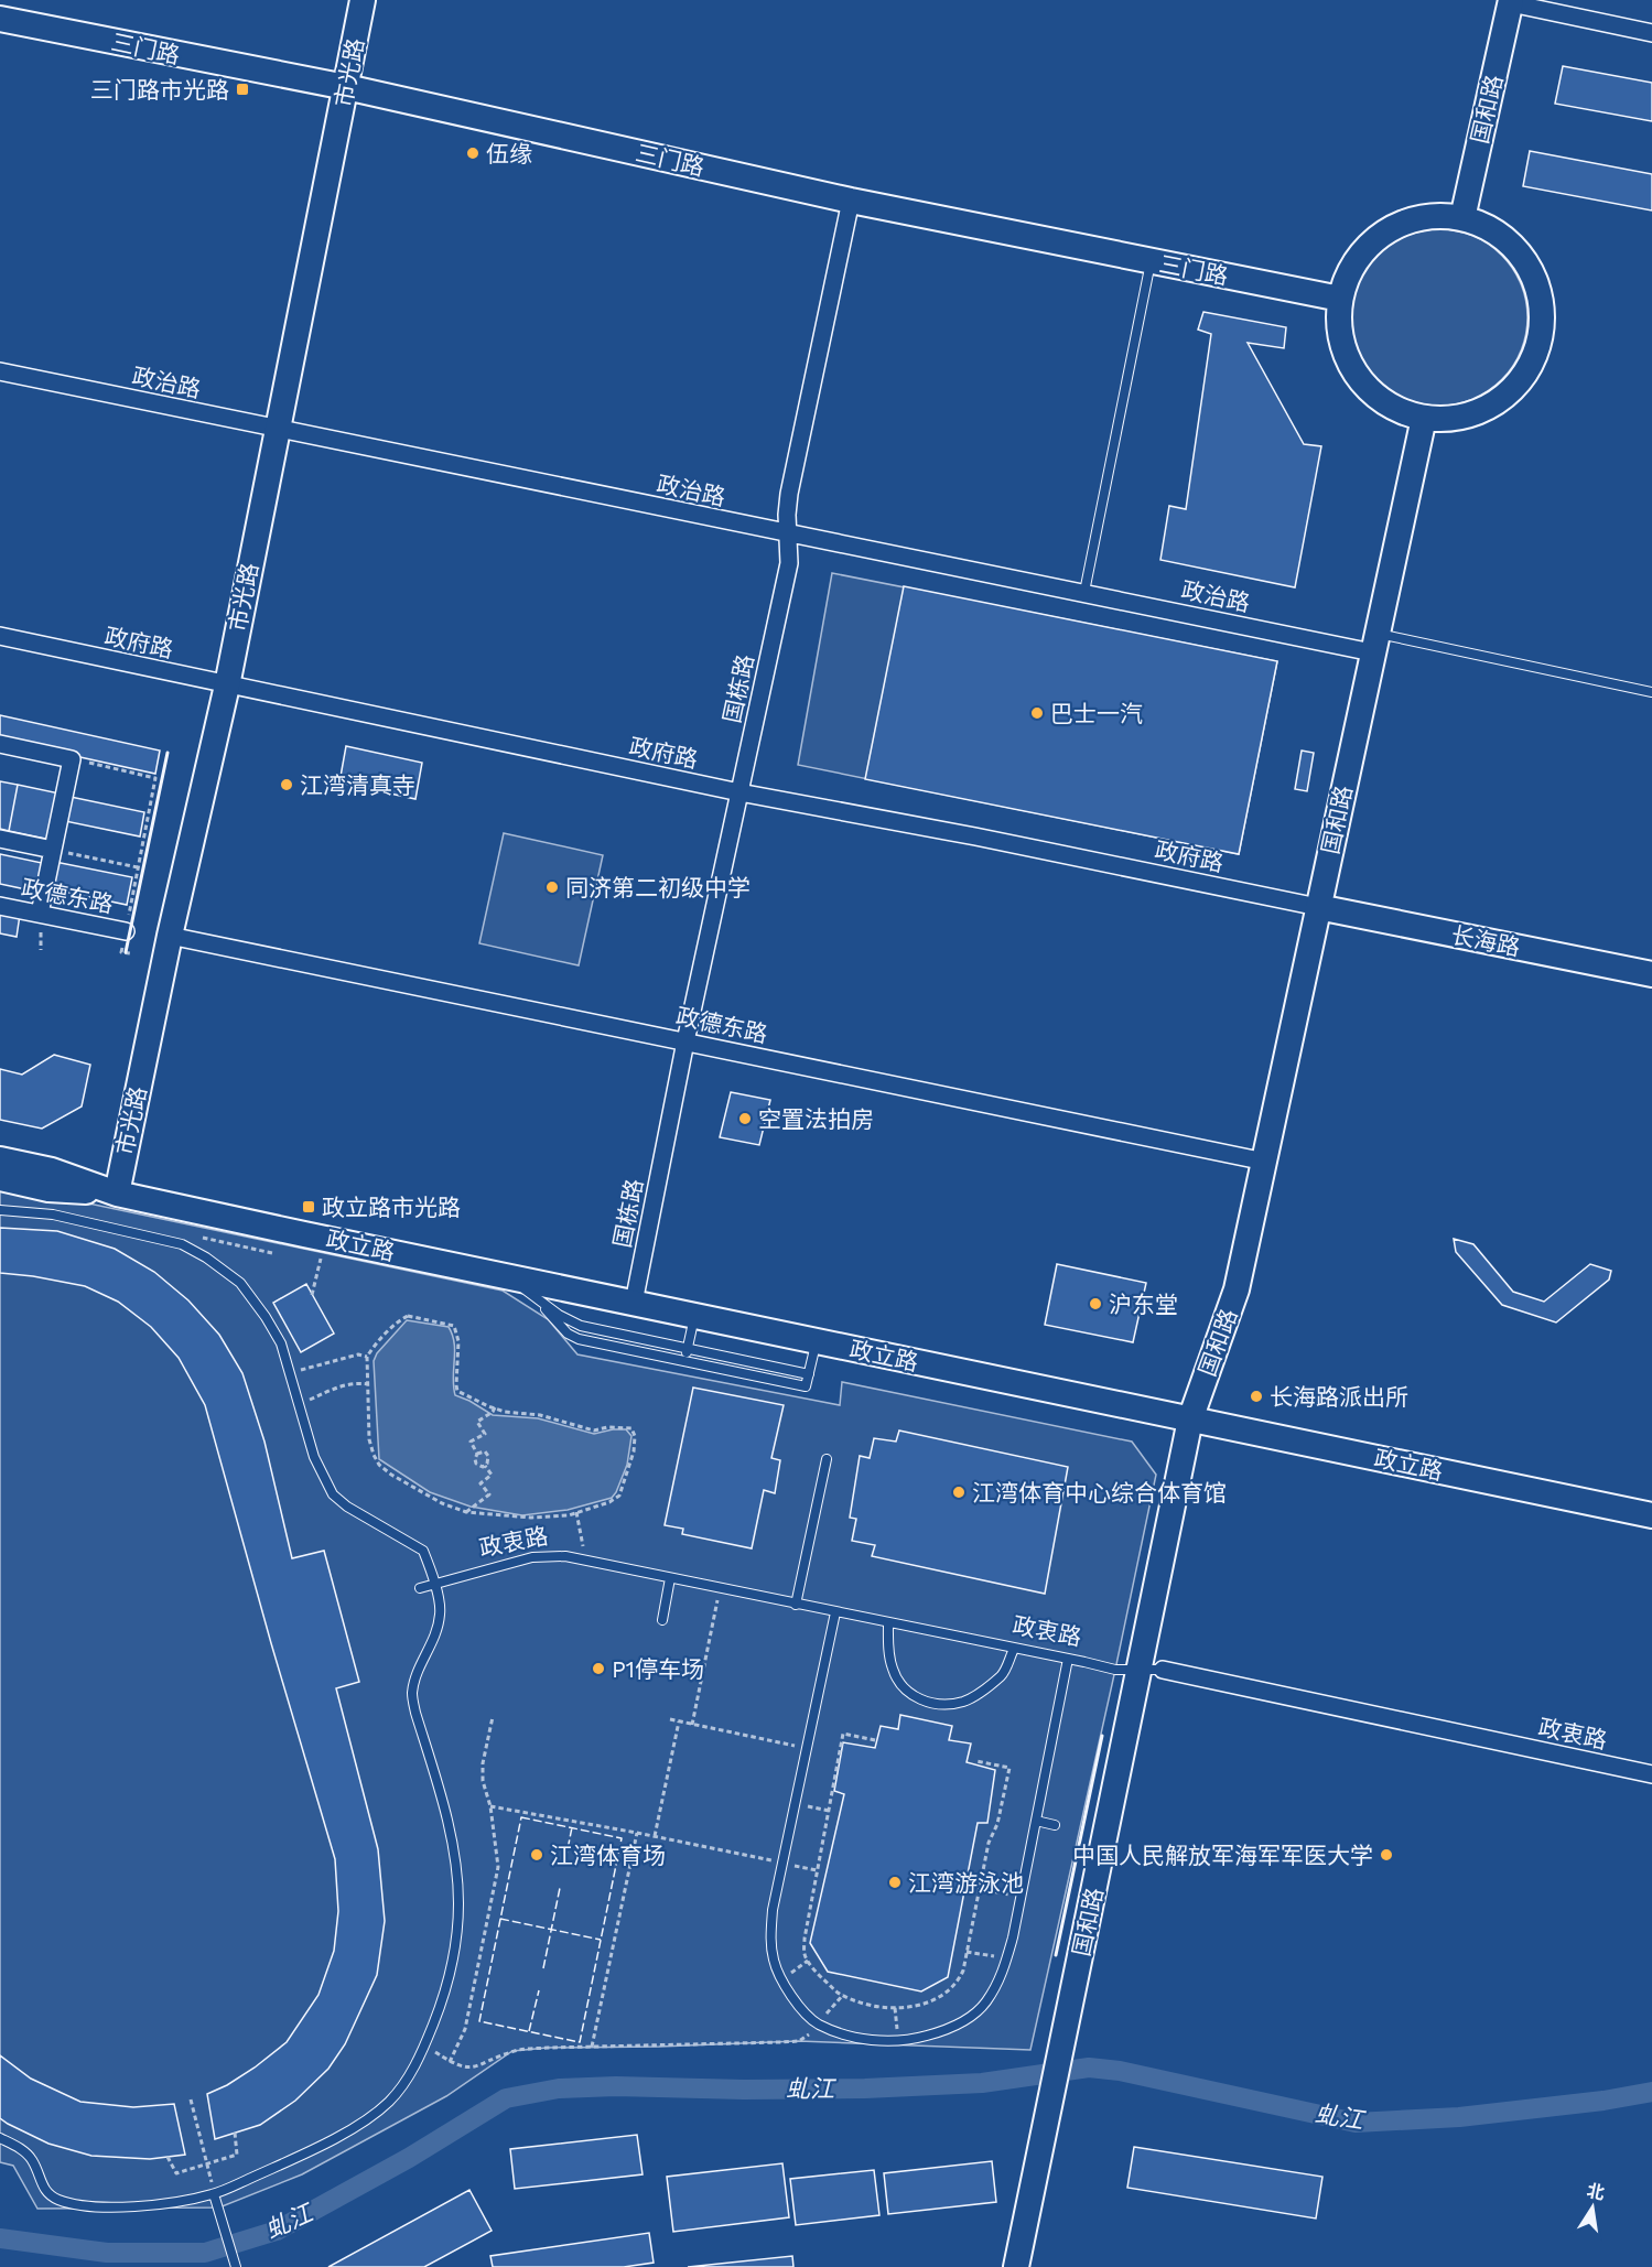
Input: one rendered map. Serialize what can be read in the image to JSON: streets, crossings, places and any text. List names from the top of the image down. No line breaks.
{"streets":{"street":["三门路","市光路","国和路","政治路","政府路","国栋路","政德东路","长海路","政立路","政衷路"]},"crossings":[["三门路","市光路"],["三门路","国和路"],["三门路","国栋路"],["市光路","政治路"],["市光路","政府路"],["市光路","政德东路"],["市光路","政立路"],["国和路","政治路"],["国和路","政府路"],["国和路","政德东路"],["国和路","长海路"],["国和路","政立路"],["国和路","政衷路"],["政治路","国栋路"],["政府路","国栋路"],["政府路","长海路"],["国栋路","政德东路"],["国栋路","政立路"]],"water":["虬江"],"places":{"transit":["三门路市光路","政立路市光路"],"other":["伍缘","巴士一汽","江湾清真寺","同济第二初级中学","空置法拍房","沪东堂","长海路派出所","江湾体育中心综合体育馆","P1停车场","江湾体育场","中国人民解放军海军军医大学","江湾游泳池"]},"north":"top"}
